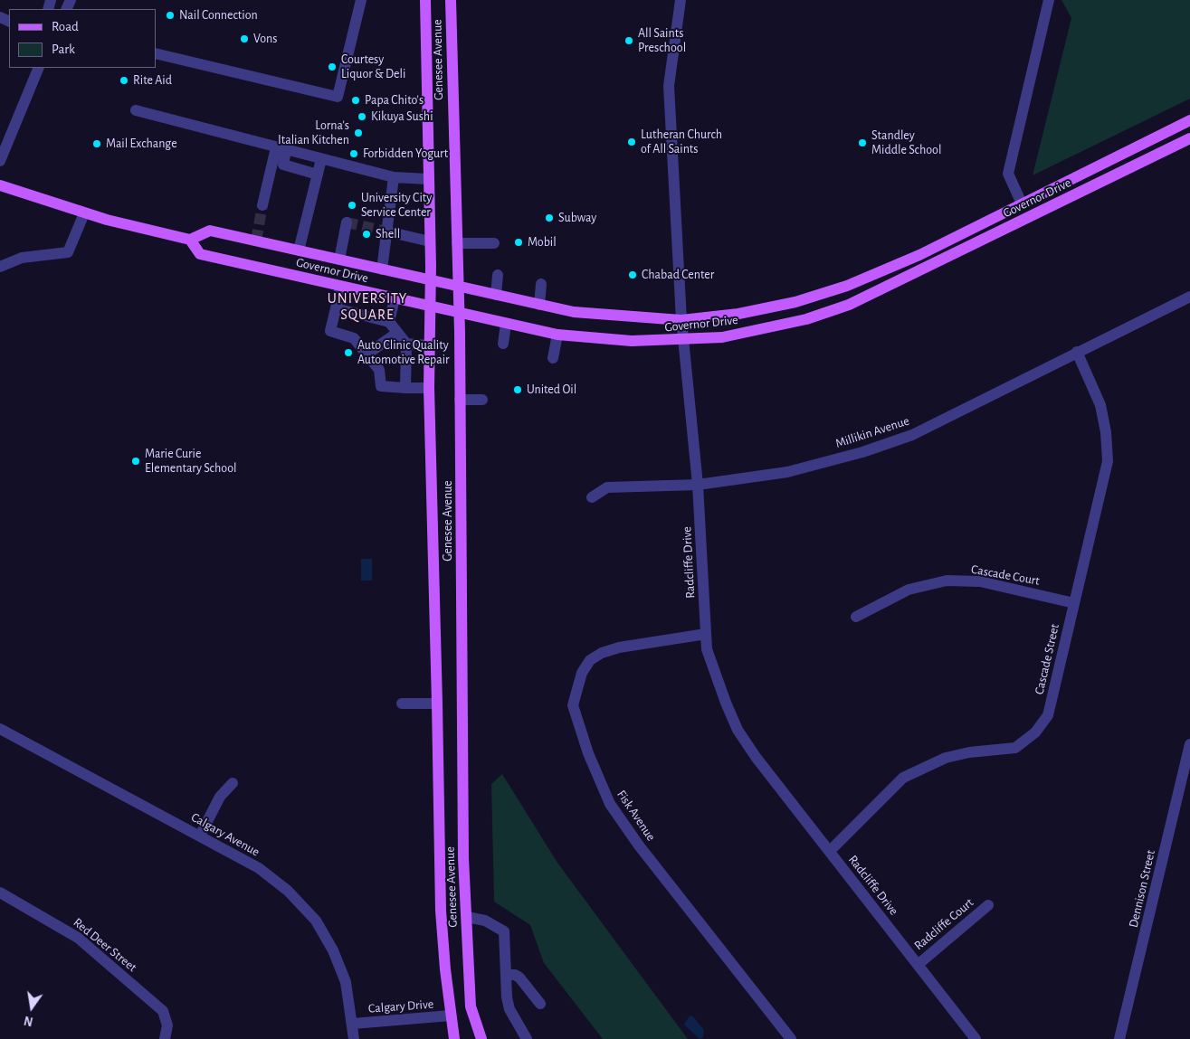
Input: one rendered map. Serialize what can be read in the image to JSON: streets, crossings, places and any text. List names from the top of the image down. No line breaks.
{"streets":{"main road":["Genesee Avenue","Governor Drive"],"street":["Millikin Avenue","Radcliffe Drive","Cascade Court","Cascade Street","Fisk Avenue","Calgary Avenue","Dennison Street","Radcliffe Court","Red Deer Street","Calgary Drive"]},"crossings":[["Genesee Avenue","Governor Drive"],["Genesee Avenue","Calgary Drive"],["Governor Drive","Radcliffe Drive"],["Millikin Avenue","Radcliffe Drive"],["Millikin Avenue","Cascade Street"],["Radcliffe Drive","Cascade Street"],["Radcliffe Drive","Fisk Avenue"],["Radcliffe Drive","Radcliffe Court"],["Cascade Court","Cascade Street"],["Calgary Avenue","Calgary Drive"]],"districts":["UNIVERSITY SQUARE"],"places":["Nail Connection","Vons","All Saints Preschool","Courtesy Liquor & Deli","Rite Aid","Papa Chito's","Kikuya Sushi","Lorna's Italian Kitchen","Lutheran Church of All Saints","Standley Middle School","Mail Exchange","Forbidden Yogurt","University City Service Center","Subway","Shell","Mobil","Chabad Center","Auto Clinic Quality Automotive Repair","United Oil","Marie Curie Elementary School"],"legend":["Road","Park"],"north":"bottom"}
